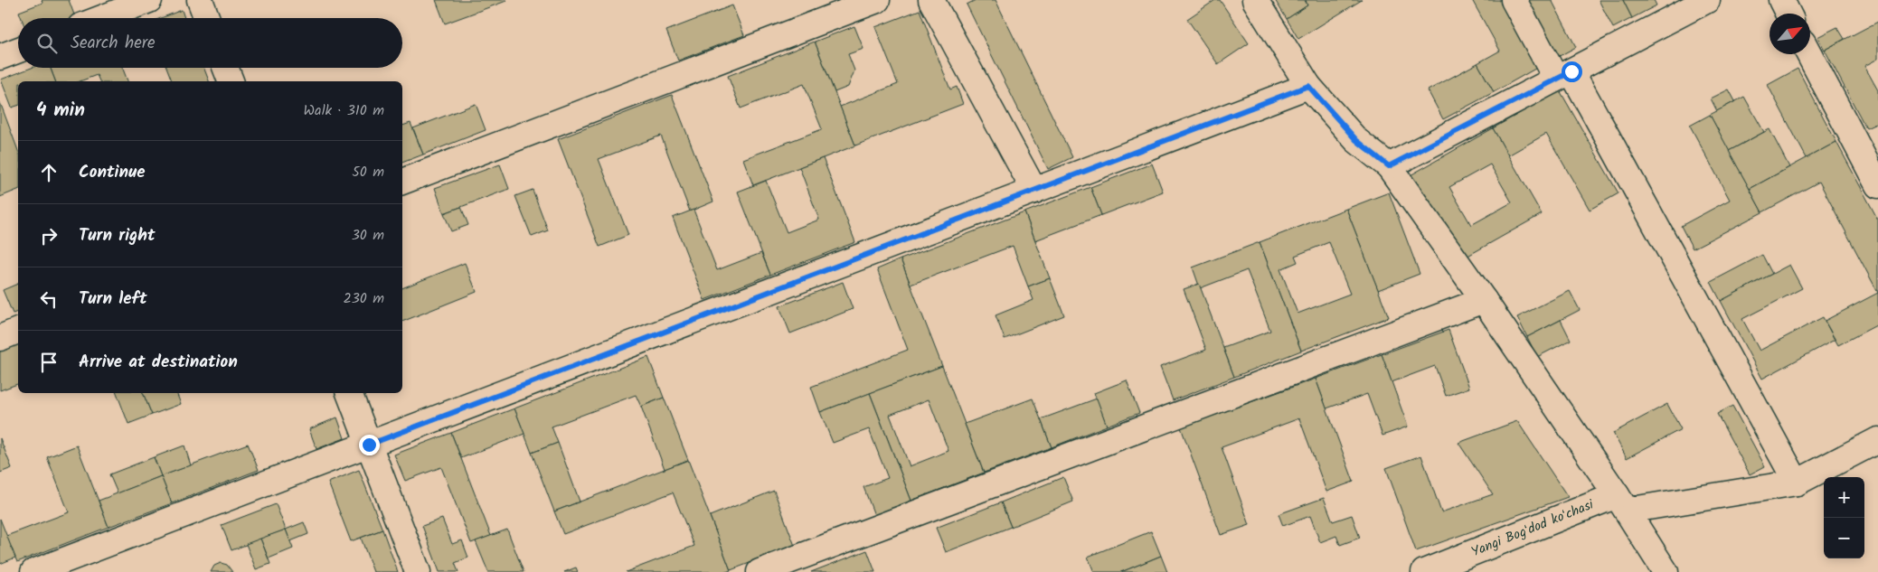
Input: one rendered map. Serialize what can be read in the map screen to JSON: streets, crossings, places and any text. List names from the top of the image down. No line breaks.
{"streets":{"street":["Yangi Bogʻdod koʻchasi"]},"north":"top right","page":{"search":"Search here","heading":["4 min","Walk · 310 m"],"list":[["Continue","50 m"],["Turn right","30 m"],["Turn left","230 m"],"Arrive at destination"],"map_buttons":["+","−"]}}
